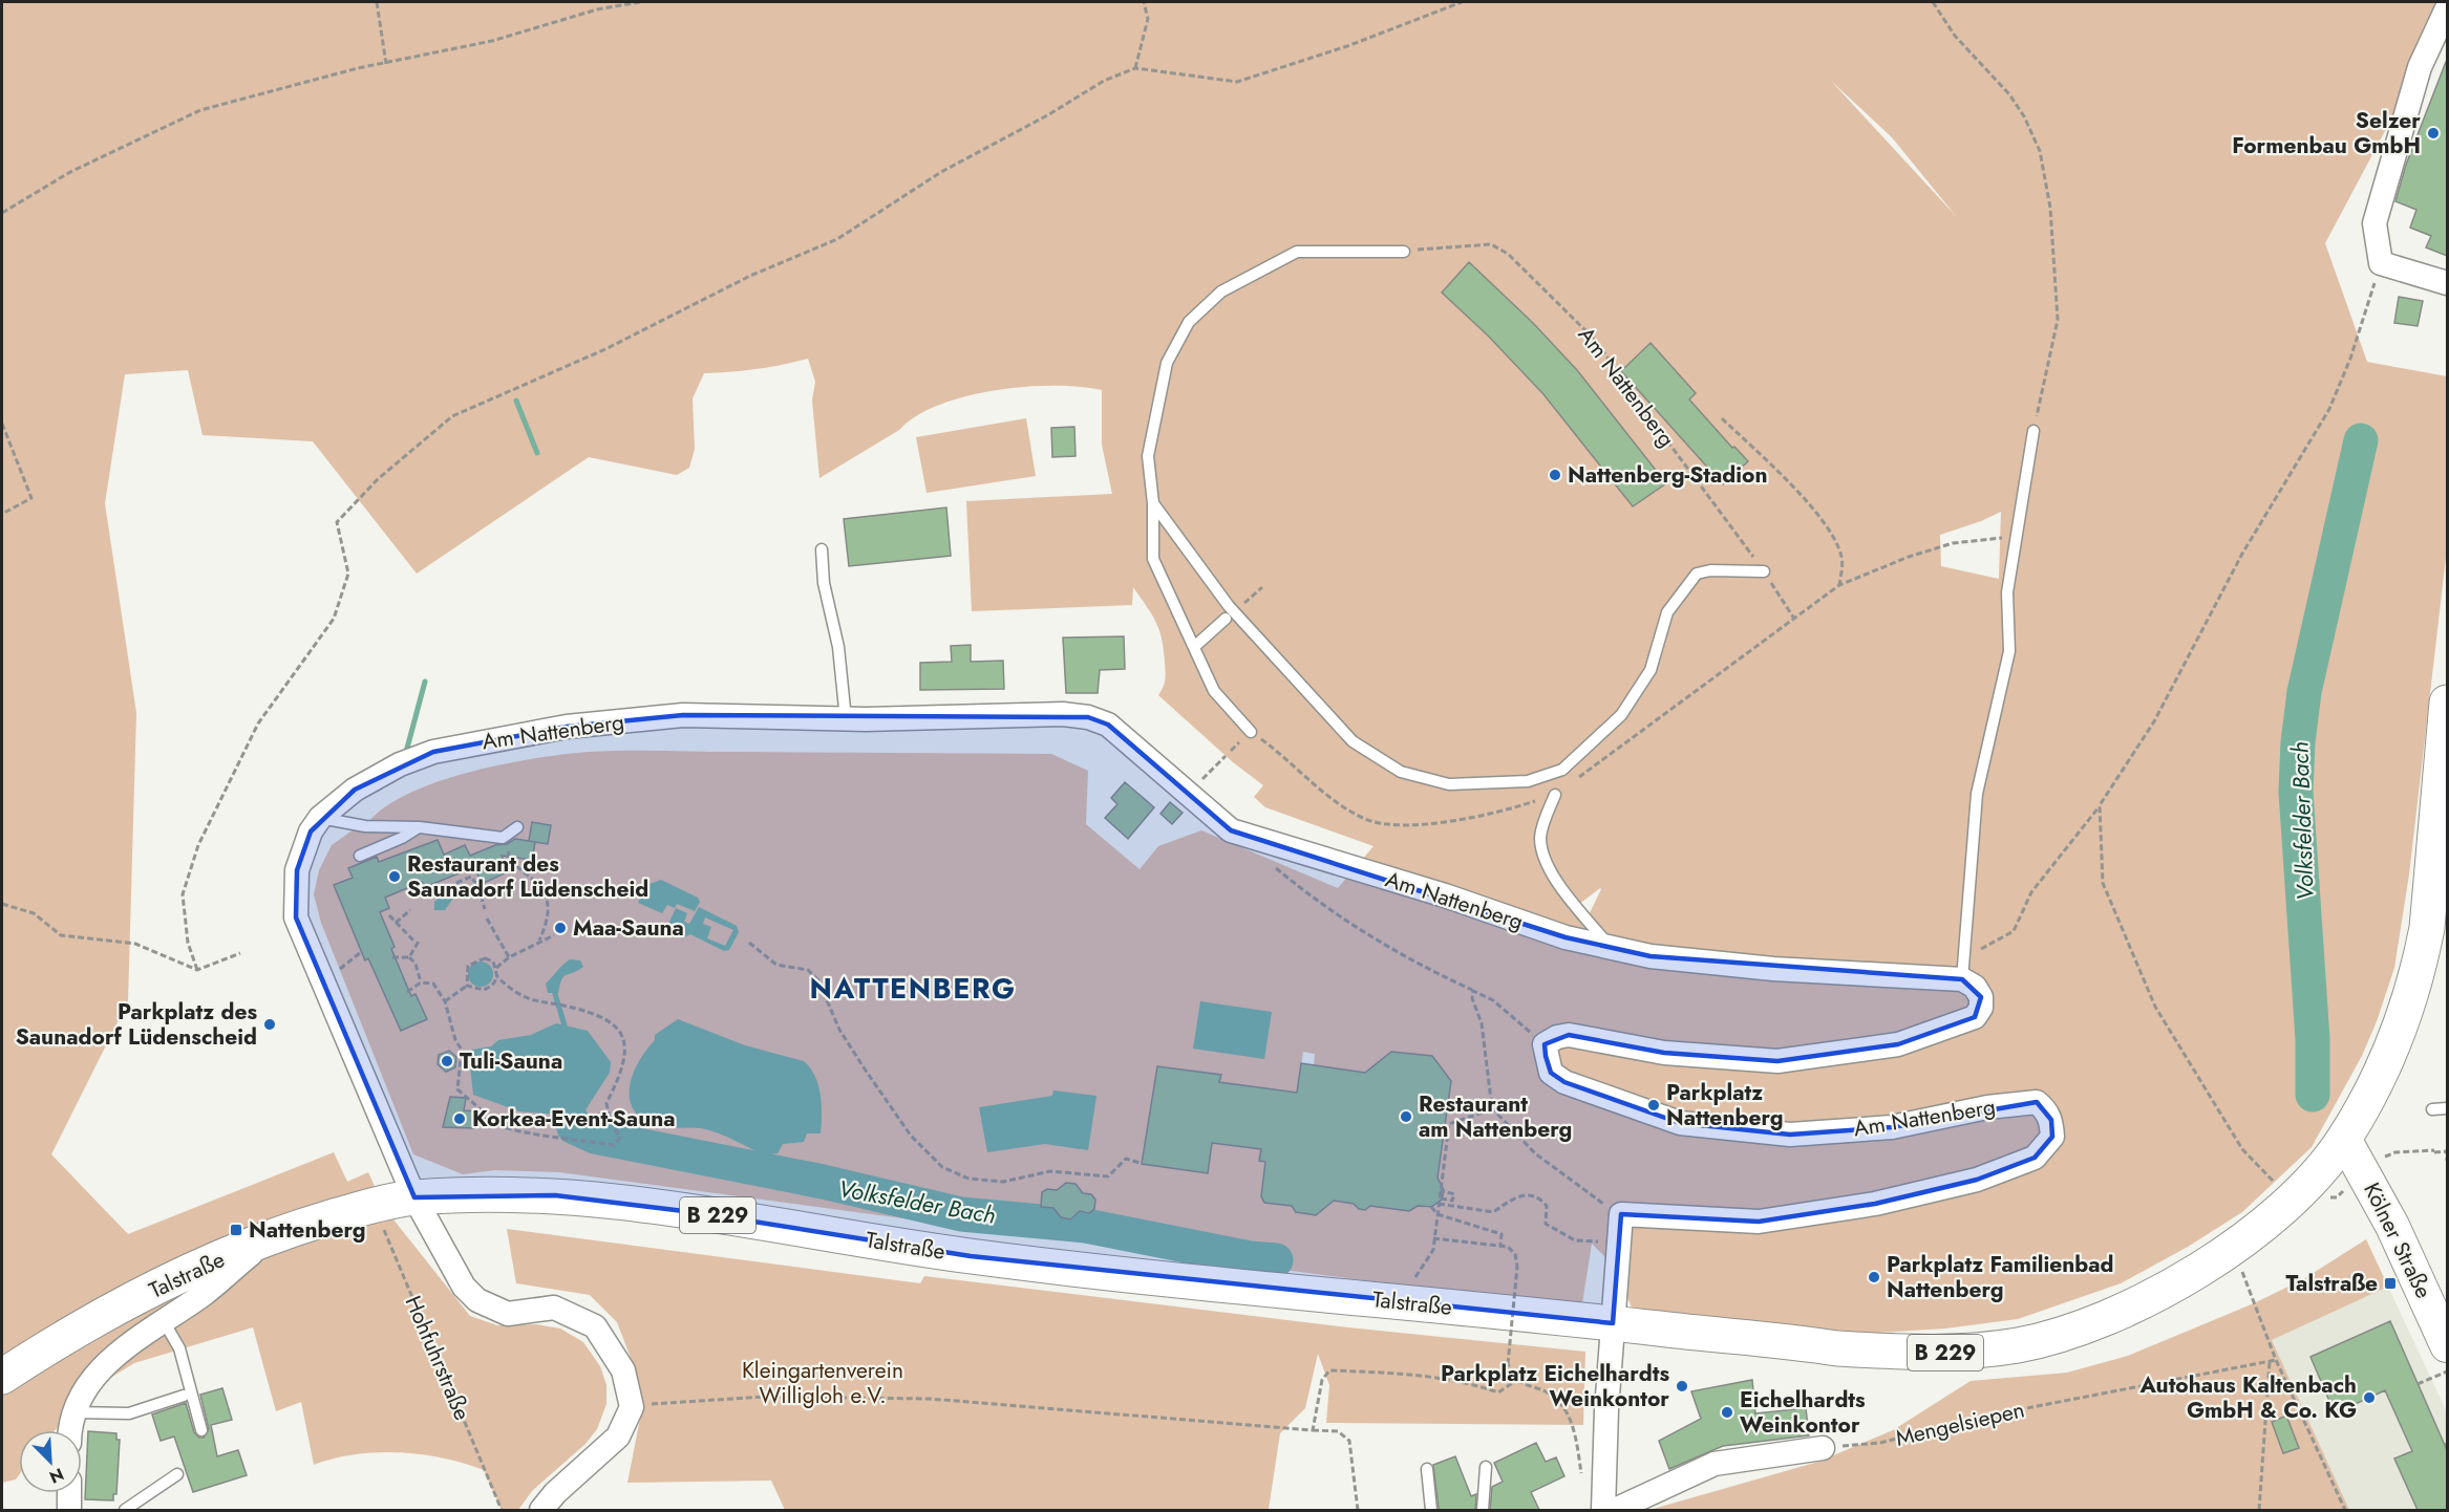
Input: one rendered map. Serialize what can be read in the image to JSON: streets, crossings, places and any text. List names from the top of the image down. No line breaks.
{"streets":{"main road":["B 229","Kölner Straße","Talstraße"],"street":["Am Nattenberg"],"path":["Hohfuhrstraße","Mengelsiepen"]},"crossings":[["Am Nattenberg","Talstraße"],["Kölner Straße","Talstraße"],["Talstraße","Hohfuhrstraße"]],"districts":["NATTENBERG"],"water":["Volksfelder Bach"],"parks":["Kleingartenverein Willigloh e.V."],"places":{"other":["Selzer Formenbau GmbH","Nattenberg-Stadion","Restaurant des Saunadorf Lüdenscheid","Maa-Sauna","Parkplatz des Saunadorf Lüdenscheid","Tuli-Sauna","Parkplatz Nattenberg","Restaurant am Nattenberg","Korkea-Event-Sauna","Parkplatz Familienbad Nattenberg","Parkplatz Eichelhardts Weinkontor","Autohaus Kaltenbach GmbH & Co. KG","Eichelhardts Weinkontor"],"transit":["Nattenberg","Talstraße"]},"north":"bottom right"}
